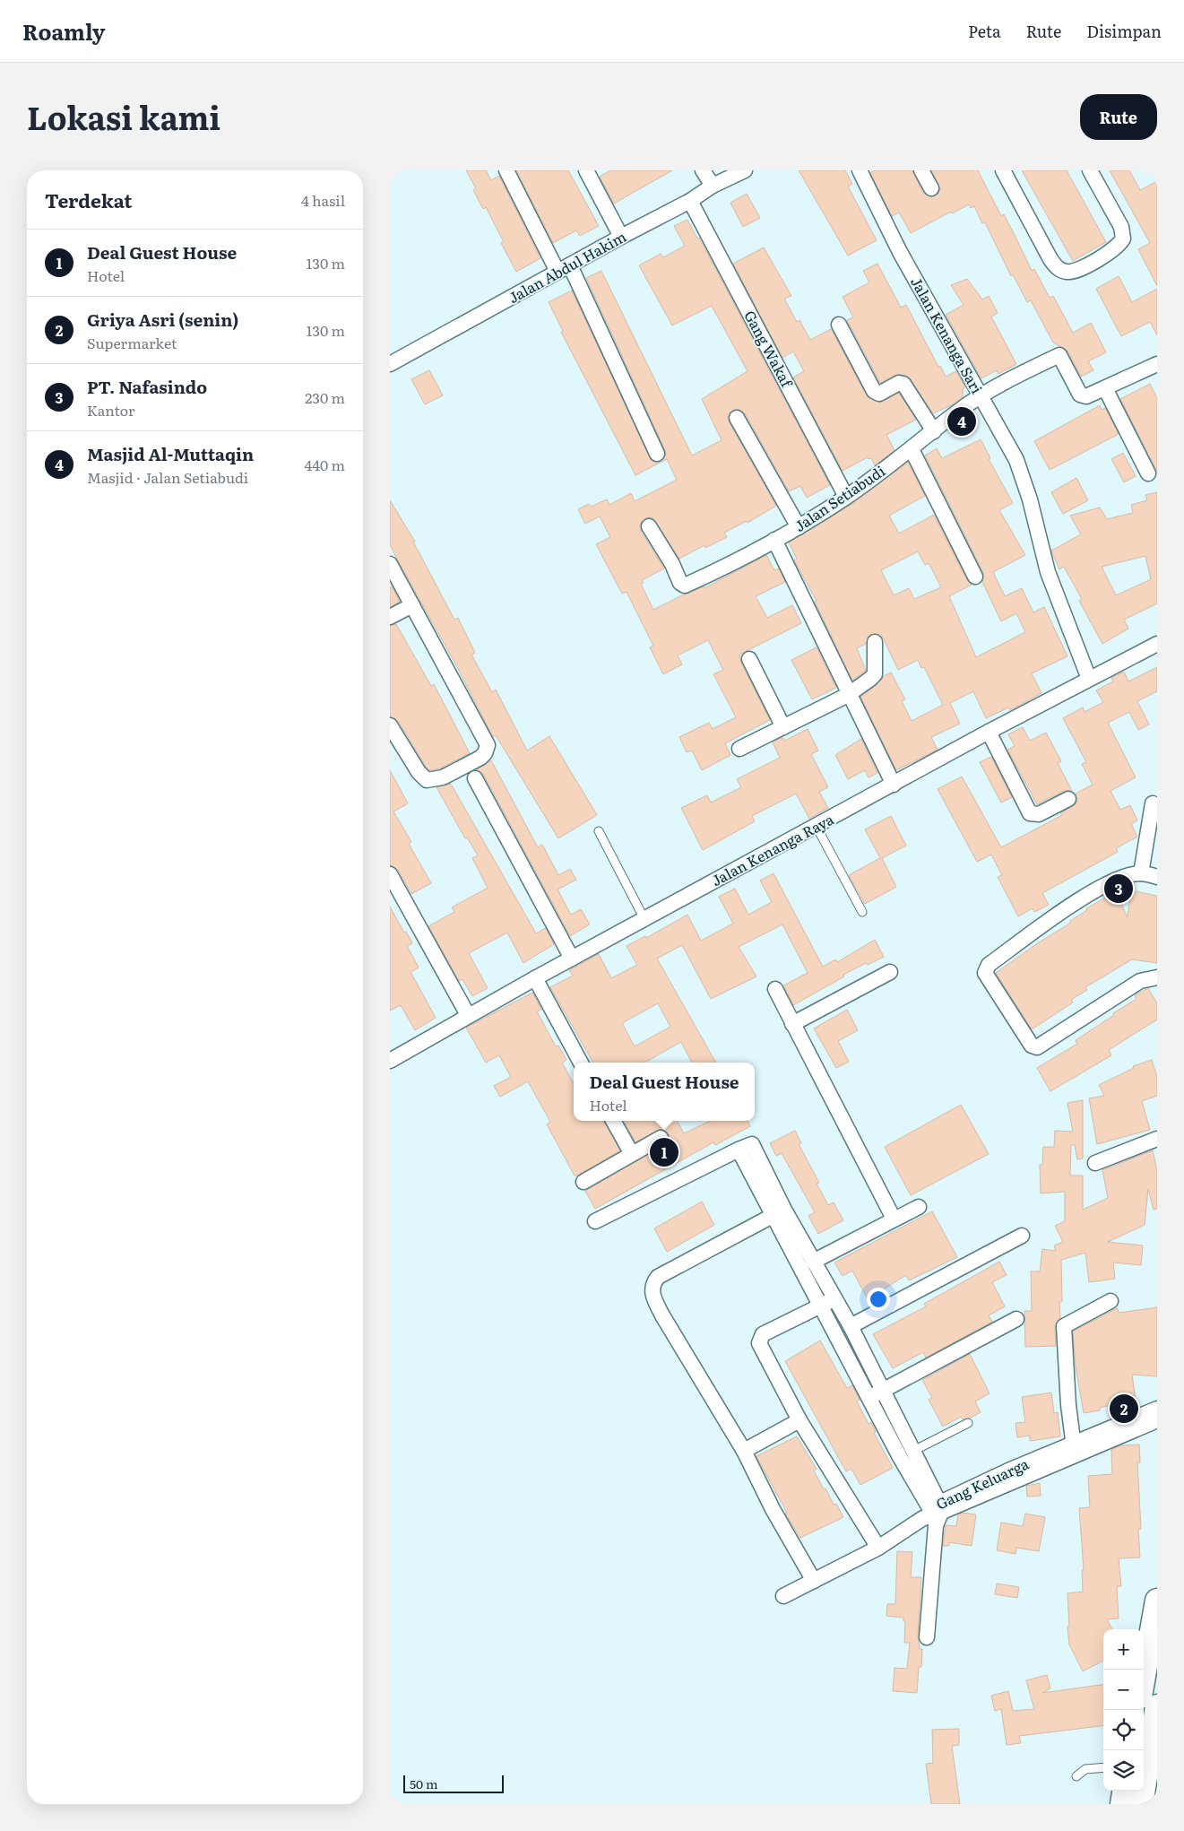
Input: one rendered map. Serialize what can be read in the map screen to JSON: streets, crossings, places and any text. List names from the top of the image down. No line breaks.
{"streets":{"street":["Jalan Abdul Hakim","Jalan Kenanga Sari","Gang Wakaf","Jalan Setiabudi","Jalan Kenanga Raya","Gang Keluarga"]},"crossings":[["Jalan Abdul Hakim","Gang Wakaf"],["Jalan Kenanga Sari","Jalan Setiabudi"],["Jalan Kenanga Sari","Jalan Kenanga Raya"],["Gang Wakaf","Jalan Setiabudi"]],"scale_bar":"50 m","page":{"header":"Roamly","nav":["Peta","Rute","Disimpan"],"title":"Lokasi kami","buttons":"Rute","heading":["Terdekat","4 hasil"],"list":[{"mark":"1","name":"Deal Guest House","note":"Hotel","value":"130 m"},{"mark":"2","name":"Griya Asri (senin)","note":"Supermarket","value":"130 m"},{"mark":"3","name":"PT. Nafasindo","note":"Kantor","value":"230 m"},{"mark":"4","name":"Masjid Al-Muttaqin","note":"Masjid · Jalan Setiabudi","value":"440 m"}],"pins":["4","3","1","2"],"popup":["Deal Guest House","Hotel"],"map_buttons":["+","−"],"scale":"50 m"}}
